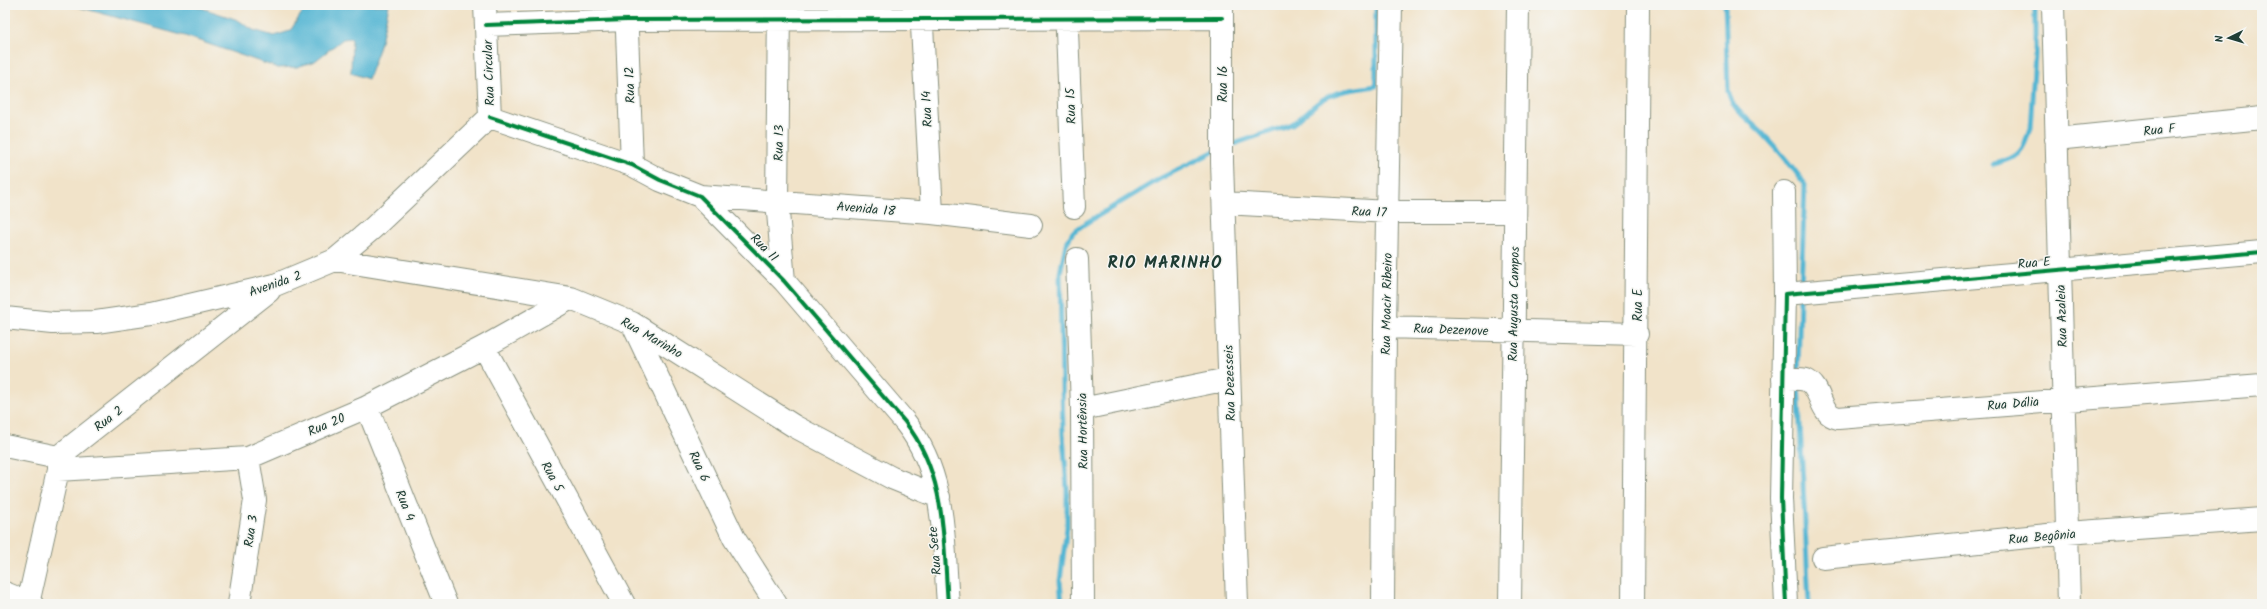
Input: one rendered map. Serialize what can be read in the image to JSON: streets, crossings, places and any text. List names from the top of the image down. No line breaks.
{"streets":{"street":["Rua Circular","Rua 16","Rua 12","Rua 15","Rua 14","Rua F","Rua 13","Avenida 18","Rua 17","Rua 11","Rua E","Avenida 2","Rua Moacir Ribeiro","Rua Augusta Campos","Rua Azaleia","Rua Dezenove","Rua Marinho","Rua Dezesseis","Rua Dália","Rua 2","Rua 20","Rua Hortênsia","Rua 6","Rua 5","Rua 4","Rua 3","Rua Begônia","Rua Sete"]},"crossings":[["Rua Circular","Rua 11"],["Rua Circular","Avenida 2"],["Rua 16","Rua Dezesseis"],["Rua 12","Rua 11"],["Rua 14","Avenida 18"],["Rua F","Rua Azaleia"],["Rua 13","Avenida 18"],["Rua 13","Rua 11"],["Avenida 18","Rua 11"],["Rua 17","Rua Moacir Ribeiro"],["Rua 17","Rua Augusta Campos"],["Rua 17","Rua Dezesseis"],["Rua 11","Avenida 2"],["Rua 11","Rua Marinho"],["Rua 11","Rua Sete"],["Rua E","Rua Azaleia"],["Rua E","Rua Dezenove"],["Avenida 2","Rua Marinho"],["Avenida 2","Rua 2"],["Rua Moacir Ribeiro","Rua Dezenove"],["Rua Augusta Campos","Rua Dezenove"],["Rua Azaleia","Rua Dália"],["Rua Azaleia","Rua Begônia"],["Rua Marinho","Rua 20"],["Rua Marinho","Rua 6"],["Rua Marinho","Rua Sete"],["Rua 2","Rua 20"],["Rua 20","Rua 5"],["Rua 20","Rua 4"],["Rua 20","Rua 3"]],"districts":["RIO MARINHO"],"north":"left"}
